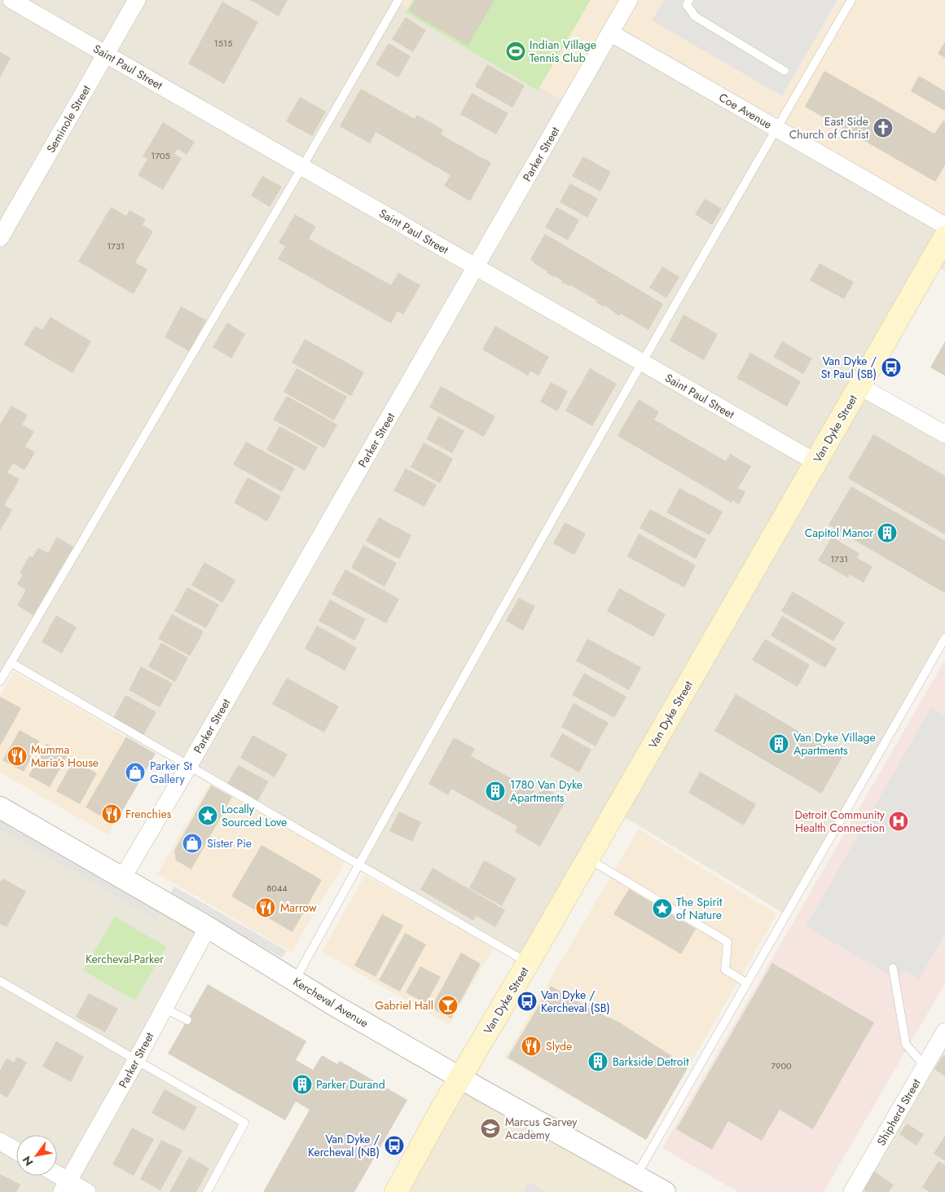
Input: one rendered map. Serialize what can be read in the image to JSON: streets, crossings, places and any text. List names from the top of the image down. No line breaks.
{"streets":{"main road":["Van Dyke Street"],"street":["Saint Paul Street","Coe Avenue","Seminole Street","Parker Street","Kercheval Avenue","Shipherd Street"]},"crossings":[["Saint Paul Street","Seminole Street"],["Saint Paul Street","Parker Street"],["Saint Paul Street","Van Dyke Street"],["Coe Avenue","Parker Street"],["Parker Street","Kercheval Avenue"],["Van Dyke Street","Kercheval Avenue"]],"parks":["Kercheval-Parker"],"places":{"sports":["Indian Village Tennis Club"],"church":["East Side Church of Christ"],"bus stop":["Van Dyke / St Paul (SB)","Van Dyke / Kercheval (SB)","Van Dyke / Kercheval (NB)"],"building":["Capitol Manor","Van Dyke Village Apartments","1780 Van Dyke Apartments","Barkside Detroit","Parker Durand"],"restaurant":["Mumma Maria’s House","Frenchies","Marrow","Slyde"],"shop":["Parker St Gallery","Sister Pie"],"place":["Locally Sourced Love","The Spirit of Nature"],"hospital":["Detroit Community Health Connection"],"bar":["Gabriel Hall"],"school or university":["Marcus Garvey Academy"]},"house_numbers":["1515","1705","1731","1731","8044","7900"],"north":"bottom left"}
